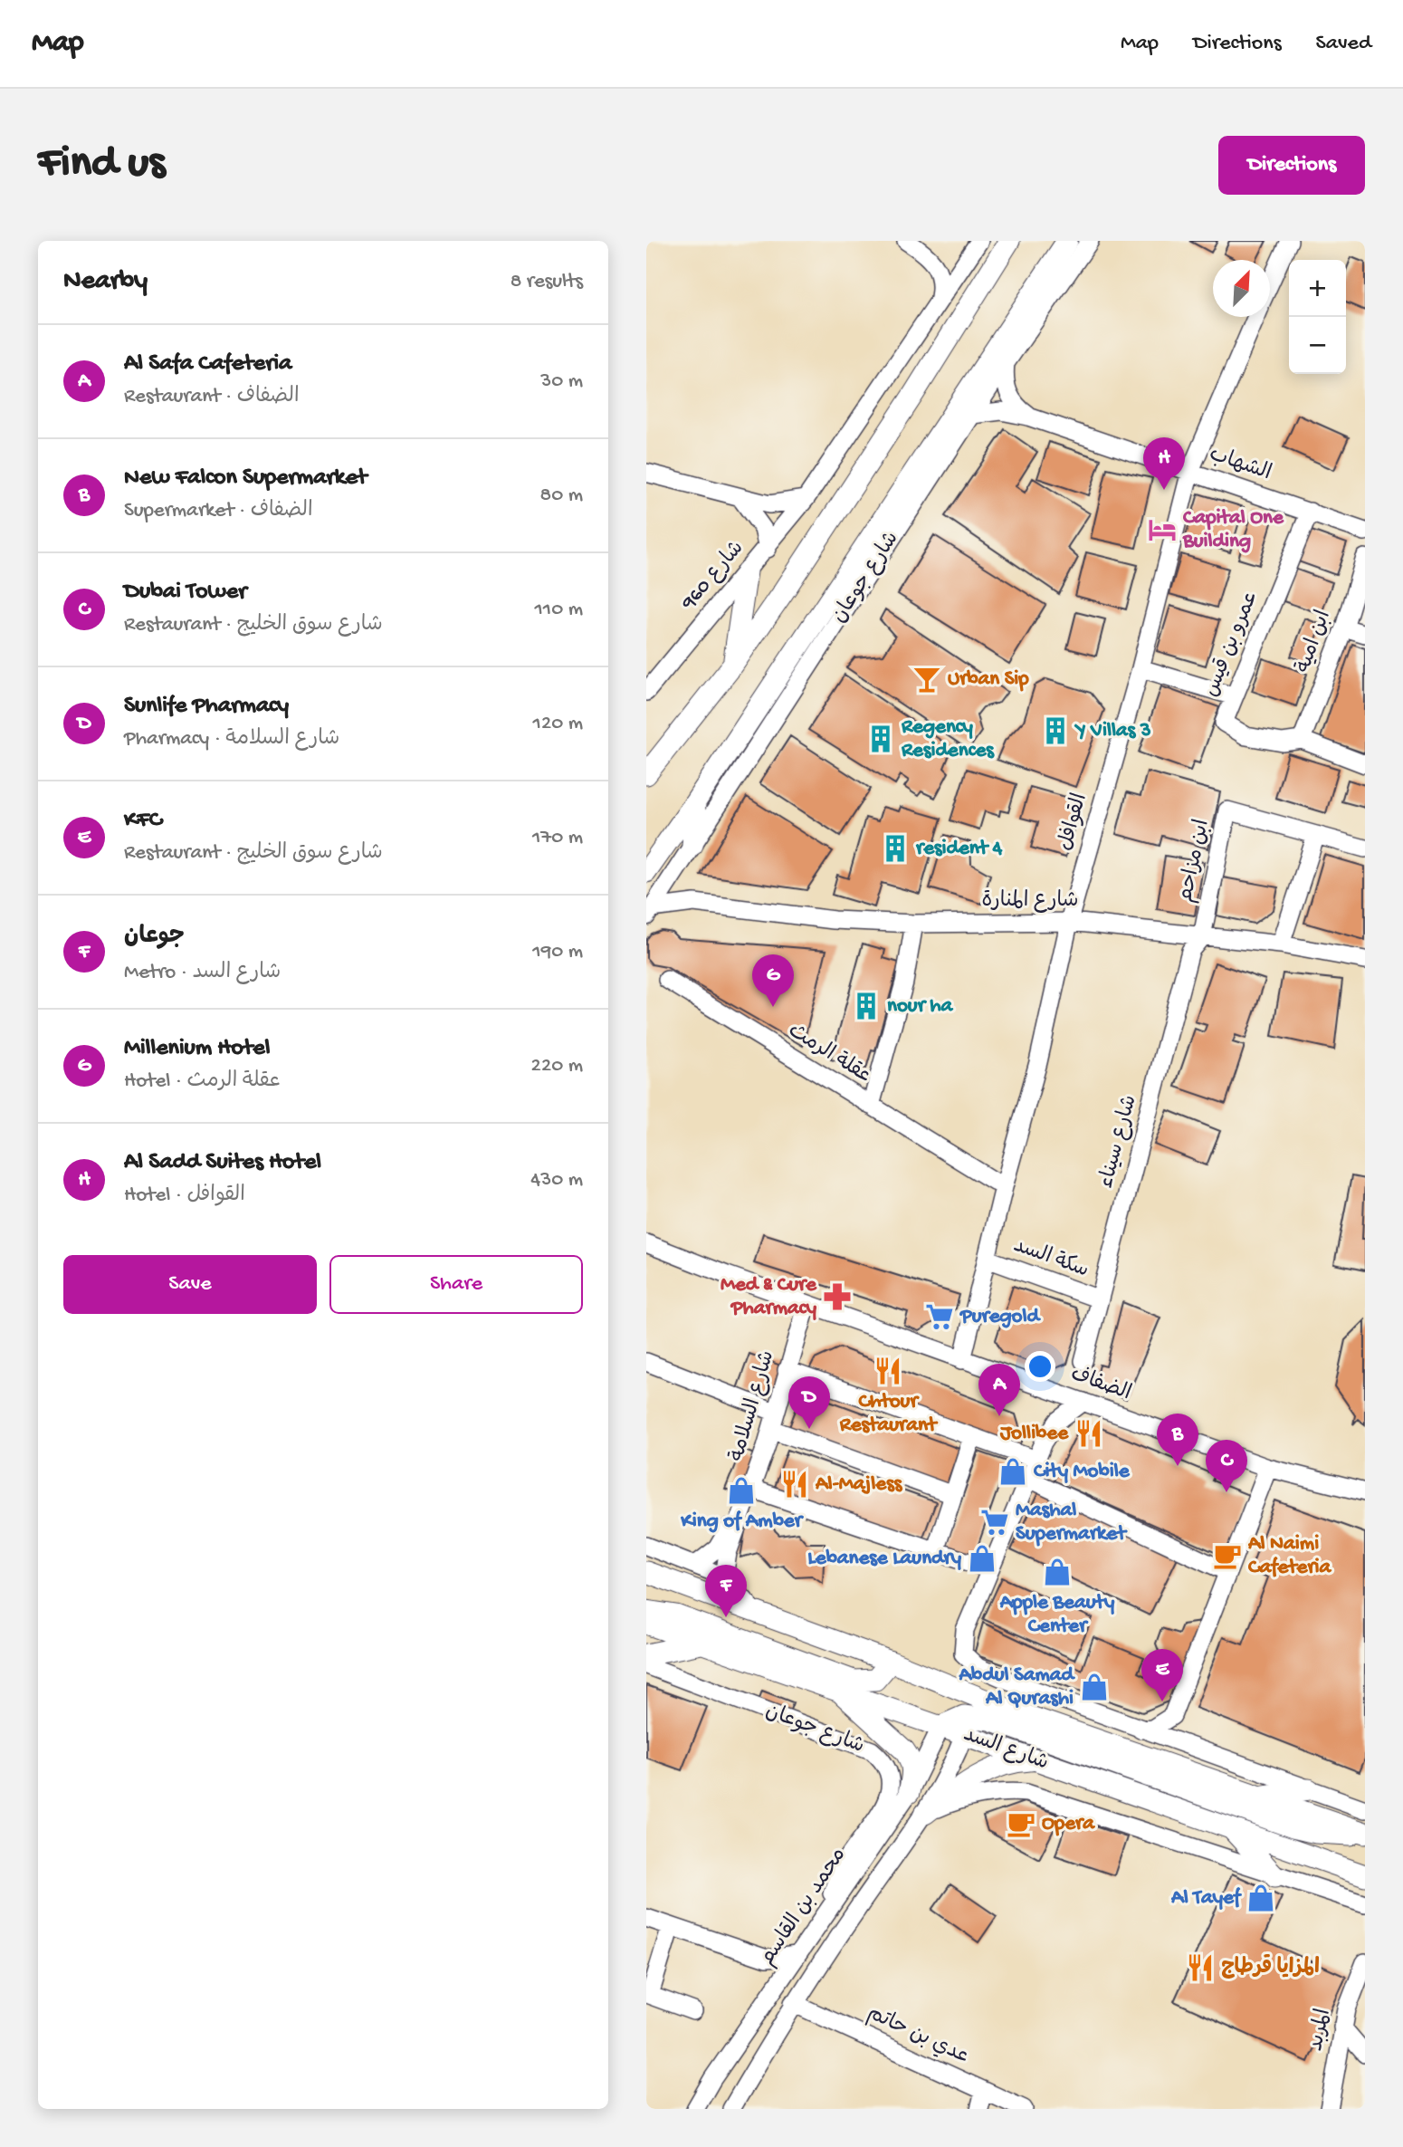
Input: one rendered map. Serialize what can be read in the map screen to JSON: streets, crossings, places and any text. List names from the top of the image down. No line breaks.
{"streets":{"main road":["شارع جوعان","شارع السد"],"street":["الشهاب","شارع 960","ابن امية","عمرو بن قيس","القوافل","ابن مزاحم","شارع المنارة","عقلة الرمث","شارع سيناء","سكة السد","الضفاف","شارع السلامة","محمد بن القاسم","المربد","عدي بن حاتم"]},"crossings":[["الشهاب","شارع جوعان"],["الشهاب","عمرو بن قيس"],["الشهاب","القوافل"],["شارع جوعان","شارع المنارة"],["شارع جوعان","محمد بن القاسم"],["ابن امية","عمرو بن قيس"],["القوافل","شارع المنارة"],["القوافل","عقلة الرمث"],["القوافل","سكة السد"],["القوافل","الضفاف"],["ابن مزاحم","شارع المنارة"],["ابن مزاحم","شارع سيناء"],["شارع المنارة","عقلة الرمث"],["شارع المنارة","شارع سيناء"],["شارع سيناء","سكة السد"],["الضفاف","شارع السلامة"],["شارع السلامة","شارع السد"],["شارع السد","محمد بن القاسم"]],"places":{"hotel":["Capital One Building"],"bar":["Urban Sip"],"building":["Y Villas 3","Regency Residences","resident 4","nour ha"],"pharmacy":["Med & Cure Pharmacy"],"supermarket":["Puregold","Mashal Supermarket"],"restaurant":["Chtour Restaurant","Jollibee","Al-Majless","المزايا قرطاج"],"shop":["City Mobile","King of Amber","Lebanese Laundry","Apple Beauty Center","Abdul Samad Al Qurashi","Al Tayef"],"cafe":["Al Naimi Cafeteria","Opera"]},"north":"top right","page":{"header":"Map","nav":["Map","Directions","Saved"],"buttons":["Directions",["Save","Share"]],"title":"Find us","heading":["Nearby","8 results"],"map_buttons":["+","−"],"list":[{"mark":"A","name":"Al Safa Cafeteria","note":"Restaurant · الضفاف","value":"30 m"},{"mark":"B","name":"New Falcon Supermarket","note":"Supermarket · الضفاف","value":"80 m"},{"mark":"C","name":"Dubai Tower","note":"Restaurant · شارع سوق الخليج","value":"110 m"},{"mark":"D","name":"Sunlife Pharmacy","note":"Pharmacy · شارع السلامة","value":"120 m"},{"mark":"E","name":"KFC","note":"Restaurant · شارع سوق الخليج","value":"170 m"},{"mark":"F","name":"جوعان","note":"Metro · شارع السد","value":"190 m"},{"mark":"G","name":"Millenium Hotel","note":"Hotel · عقلة الرمث","value":"220 m"},{"mark":"H","name":"Al Sadd Suites Hotel","note":"Hotel · القوافل","value":"430 m"}],"pins":["H","G","A","D","B","C","F","E"]}}
